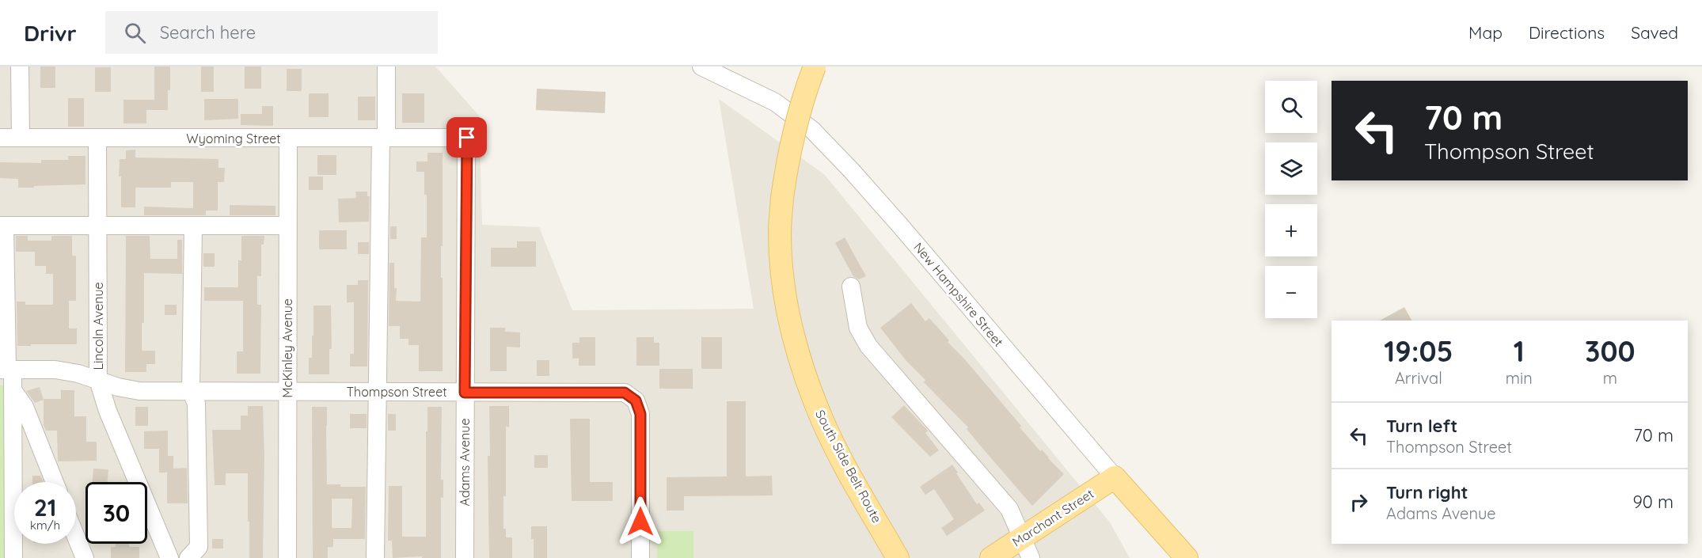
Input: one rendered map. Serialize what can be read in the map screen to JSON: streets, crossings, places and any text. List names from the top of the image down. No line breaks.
{"streets":{"main road":["New Hampshire Street","South Side Belt Route","Marchant Street"],"street":["Wyoming Street","Lincoln Avenue","McKinley Avenue","Thompson Street","Adams Avenue"]},"crossings":[["Wyoming Street","Lincoln Avenue"],["Wyoming Street","McKinley Avenue"],["Wyoming Street","Adams Avenue"],["New Hampshire Street","Marchant Street"],["Lincoln Avenue","Thompson Street"],["McKinley Avenue","Thompson Street"],["Thompson Street","Adams Avenue"]],"page":{"header":"Drivr","search":"Search here","nav":["Map","Directions","Saved"],"map_buttons":["+","−"],"turn":["70 m","Thompson Street"],"eta":["19:05","Arrival","1","min","300","m"],"list":[{"name":"Turn left","note":"Thompson Street","value":"70 m"},{"name":"Turn right","note":"Adams Avenue","value":"90 m"}],"speed":"21 km/h","limit":"30"}}
